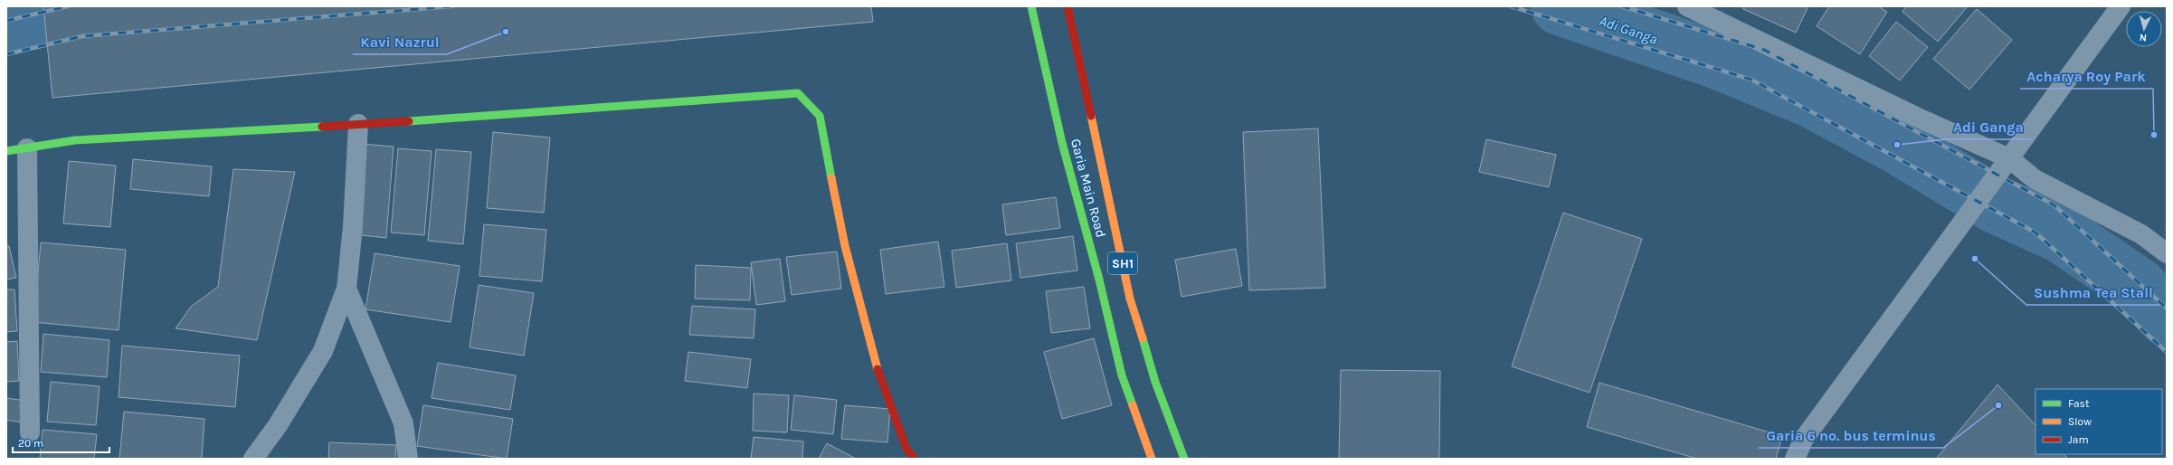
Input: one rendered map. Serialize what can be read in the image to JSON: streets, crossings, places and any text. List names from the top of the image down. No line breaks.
{"streets":{"street":["Garia Main Road","SH1"]},"water":["Adi Ganga"],"places":["Kavi Nazrul","Acharya Roy Park","Adi Ganga","Sushma Tea Stall","Garia 6 no. bus terminus"],"legend":["Fast","Slow","Jam"],"scale_bar":"20 m","north":"bottom"}
